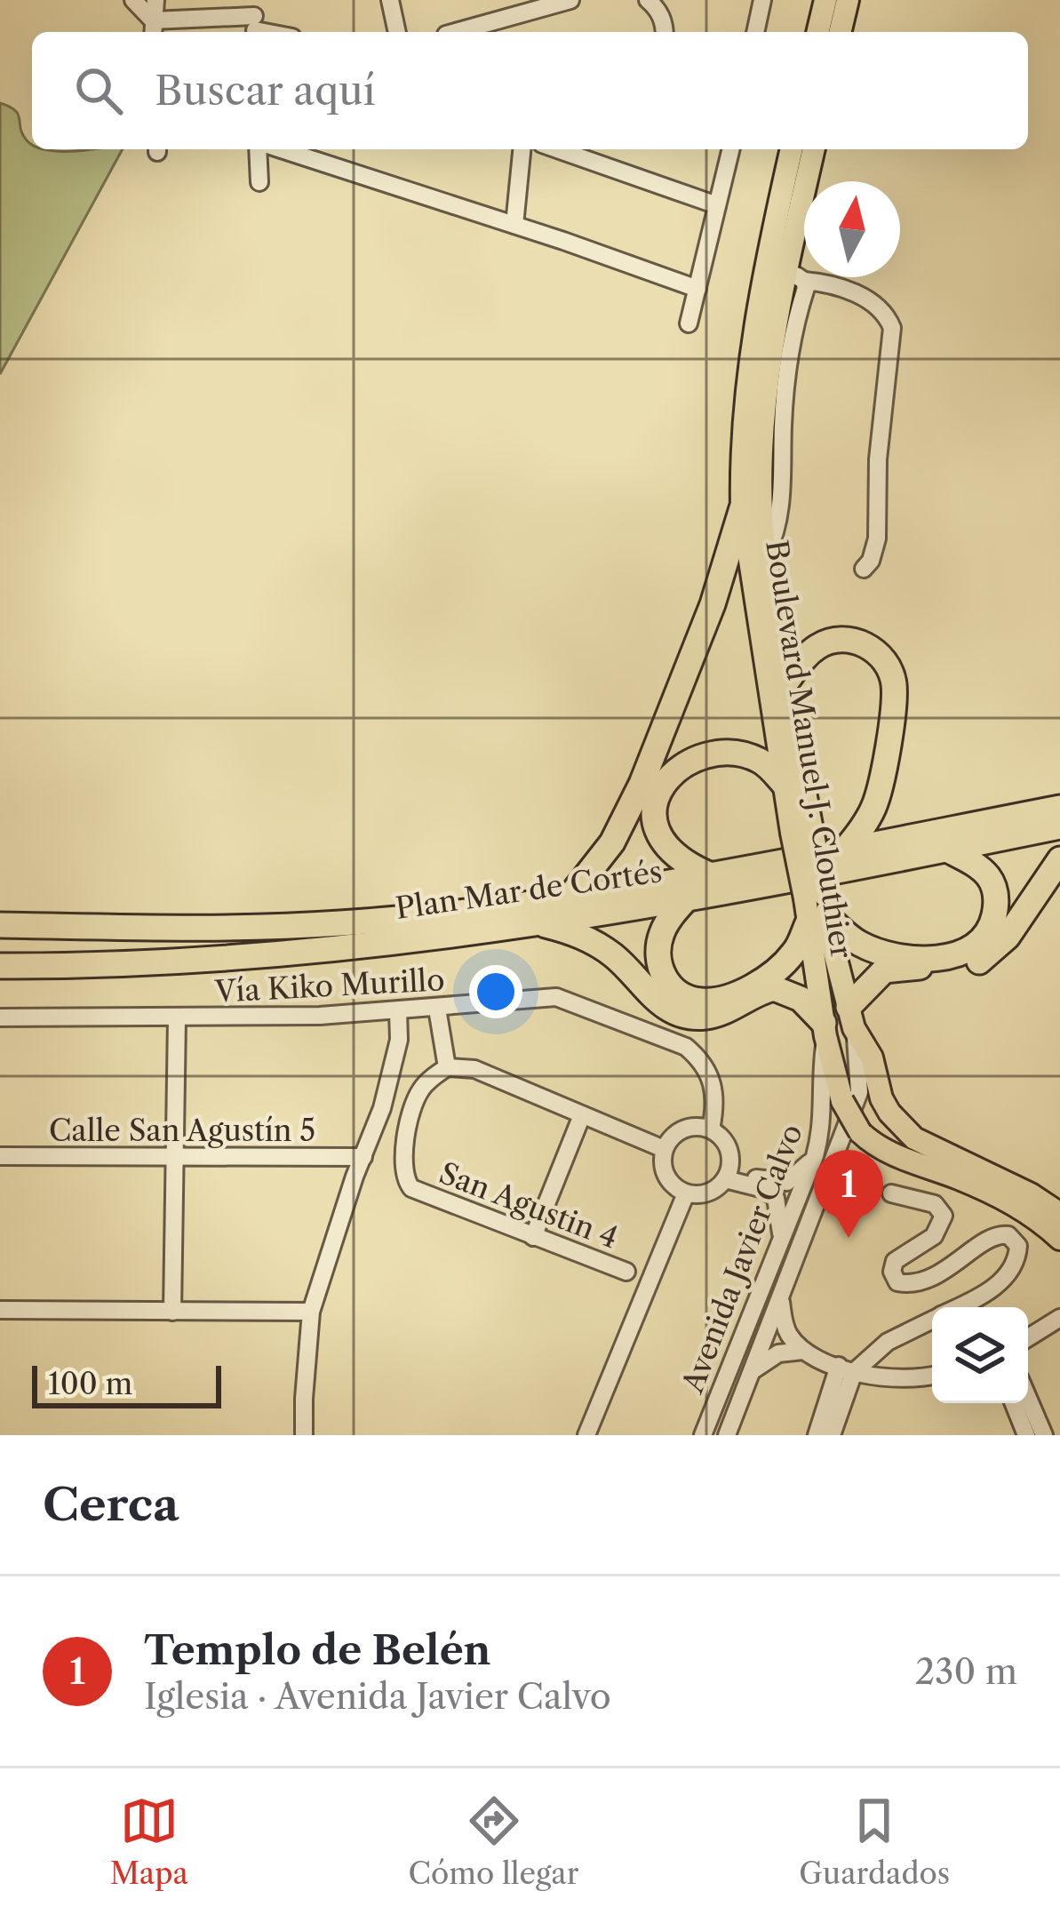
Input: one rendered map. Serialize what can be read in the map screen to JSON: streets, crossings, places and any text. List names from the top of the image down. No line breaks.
{"streets":{"highway":["Plan Mar de Cortés"],"main road":["Boulevard Manuel J. Clouthier"],"street":["Vía Kiko Murillo","Calle San Agustín 5","San Agustin 4","Avenida Javier Calvo"]},"crossings":[["Boulevard Manuel J. Clouthier","Avenida Javier Calvo"]],"scale_bar":"100 m","north":"top","page":{"search":"Buscar aquí","pins":"1","scale":"100 m","heading":"Cerca","list":[{"mark":"1","name":"Templo de Belén","note":"Iglesia · Avenida Javier Calvo","value":"230 m"}],"nav":["Mapa","Cómo llegar","Guardados"]}}
